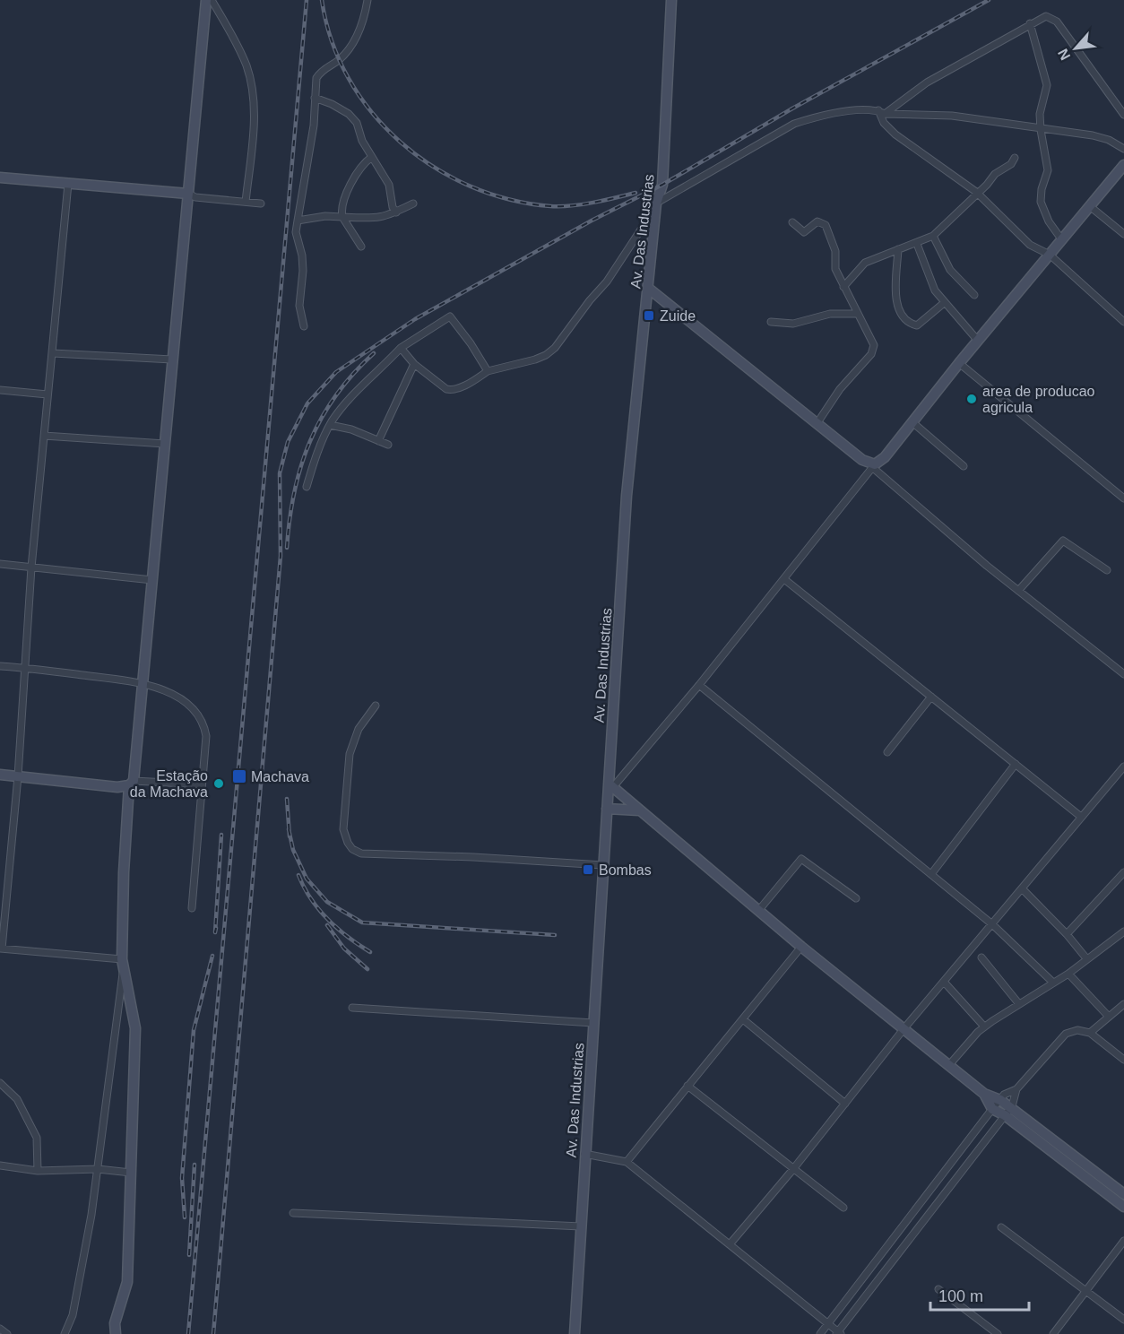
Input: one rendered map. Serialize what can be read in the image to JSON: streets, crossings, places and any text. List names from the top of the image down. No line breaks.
{"streets":{"street":["Av. Das Industrias"]},"places":{"transit":["Zuide","Machava","Bombas"],"other":["area de producao agricula","Estação da Machava"]},"scale_bar":"100 m","north":"bottom left"}
